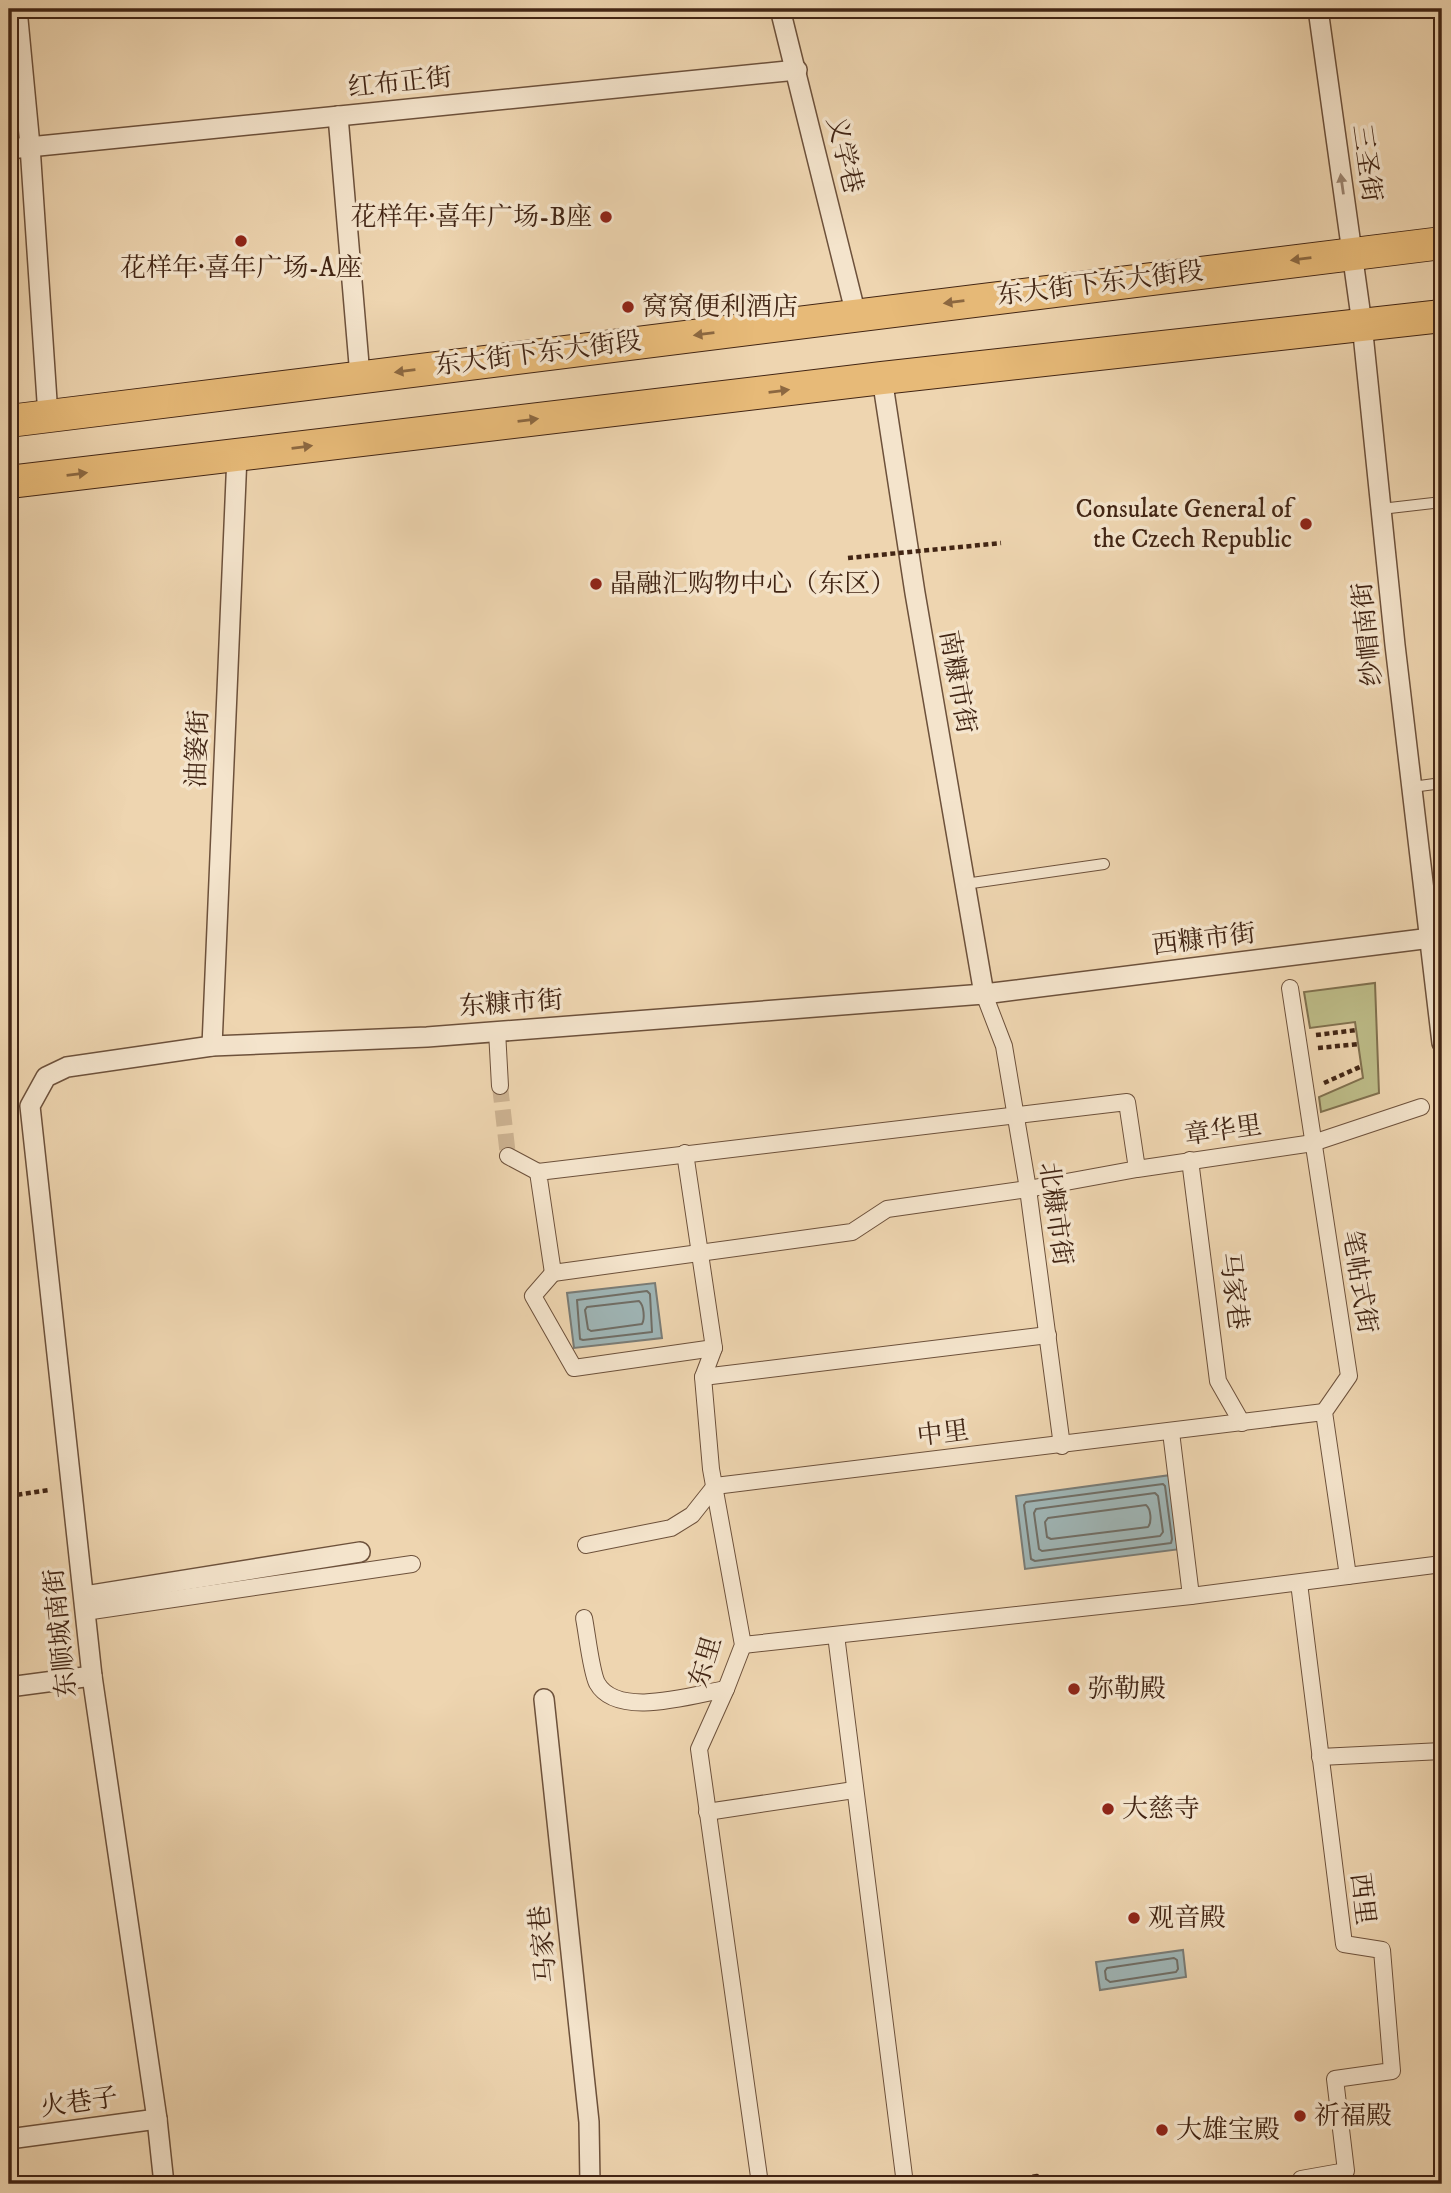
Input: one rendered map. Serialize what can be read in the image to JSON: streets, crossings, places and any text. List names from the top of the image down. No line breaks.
{"streets":{"main road":["东大街下东大街段"],"street":["红布正街","义学巷","三圣街","纱帽南街","南糠市街","油篓街","西糠市街","东糠市街","章华里","北糠市街","笔帖式街","马家巷","中里","东顺城南街","东里","西里","火巷子"]},"crossings":[["红布正街","义学巷"],["义学巷","东大街下东大街段"],["三圣街","东大街下东大街段"],["三圣街","纱帽南街"],["纱帽南街","西糠市街"],["南糠市街","西糠市街"],["南糠市街","东糠市街"],["南糠市街","北糠市街"],["油篓街","东糠市街"],["西糠市街","东糠市街"],["西糠市街","北糠市街"],["东糠市街","北糠市街"],["东糠市街","东顺城南街"],["章华里","北糠市街"],["章华里","笔帖式街"],["章华里","马家巷"],["章华里","东里"],["北糠市街","中里"],["笔帖式街","中里"],["马家巷","中里"],["中里","东里"],["东顺城南街","火巷子"]],"one_way":["三圣街"],"places":["花样年·喜年广场-B座","花样年·喜年广场-A座","窝窝便利酒店","Consulate General of the Czech Republic","晶融汇购物中心（东区）","弥勒殿","大慈寺","观音殿","祈福殿","大雄宝殿"]}
